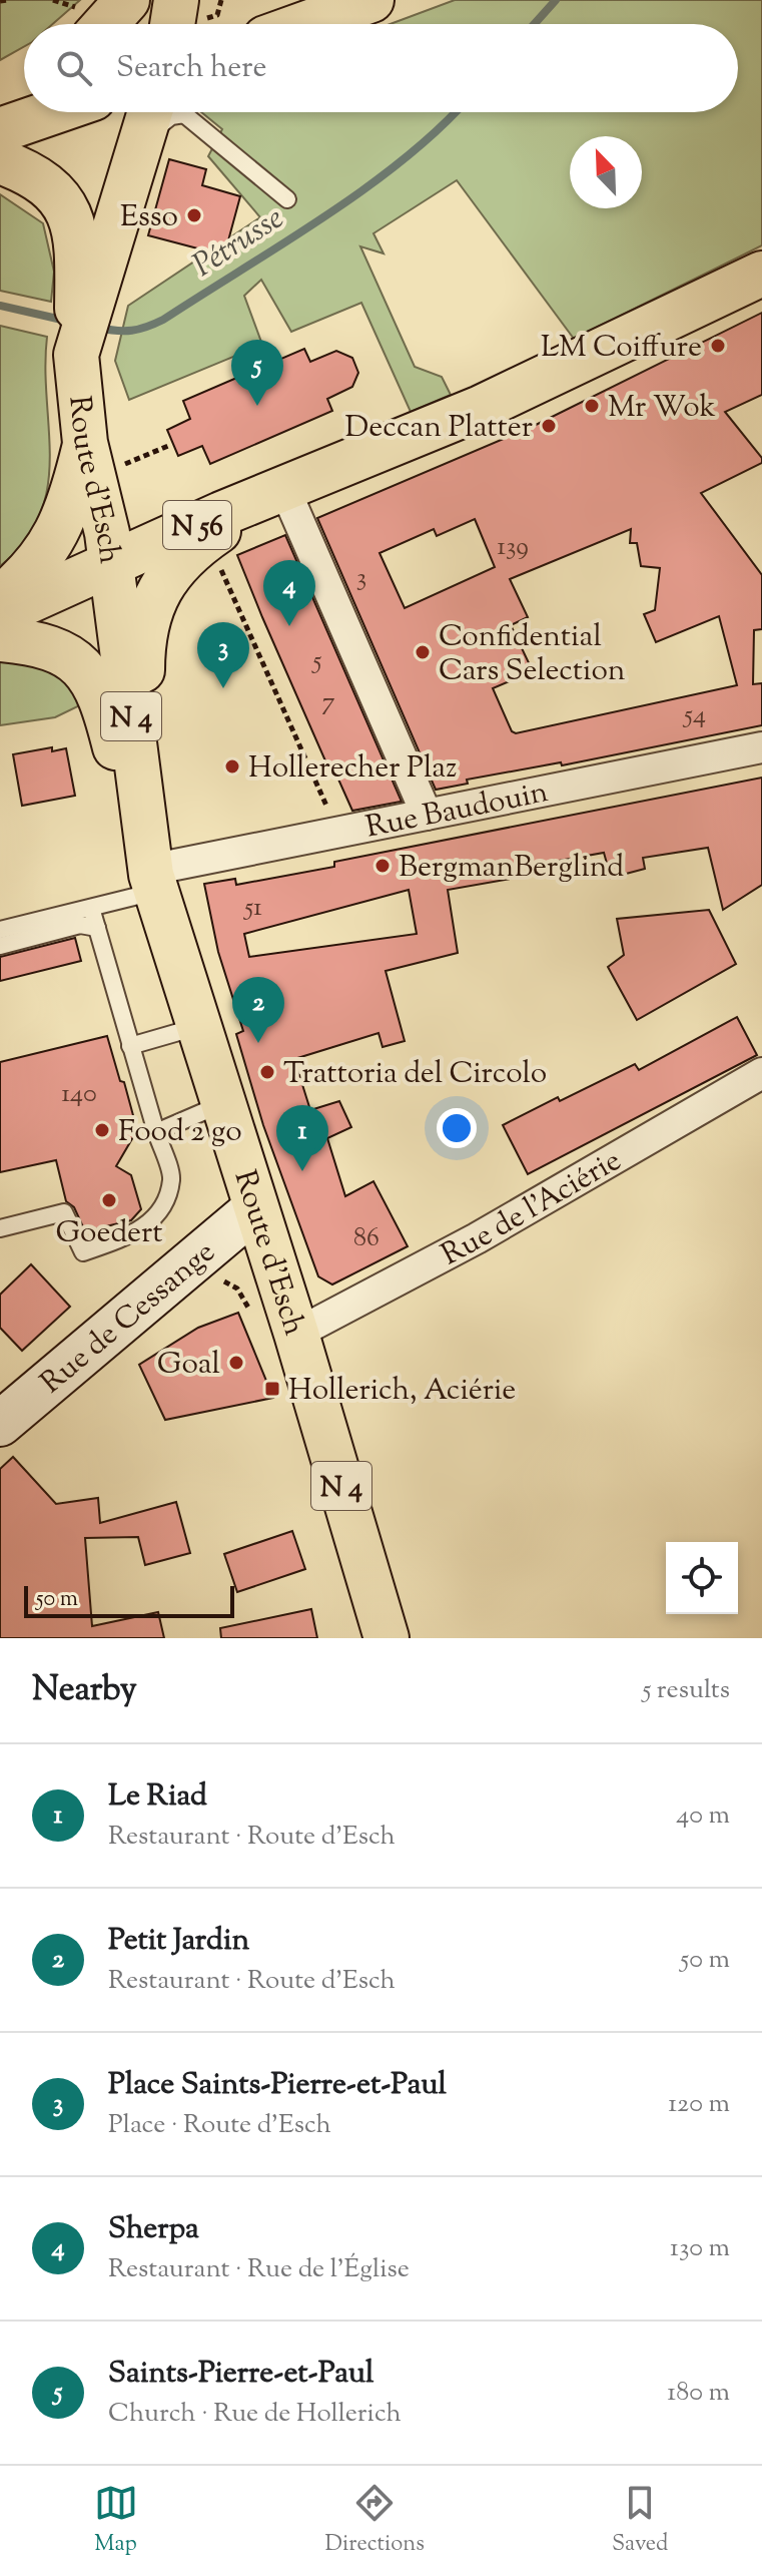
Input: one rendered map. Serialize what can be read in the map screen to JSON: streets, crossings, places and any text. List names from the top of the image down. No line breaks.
{"streets":{"main road":["Route d'Esch","N 56","N 4","Rue de Cessange"],"street":["Rue Baudouin","Rue de l'Aciérie"]},"crossings":[["Route d'Esch","N 56"],["Route d'Esch","N 4"],["Route d'Esch","Rue Baudouin"],["Route d'Esch","Rue de l'Aciérie"],["Route d'Esch","Rue de Cessange"],["N 4","Rue Baudouin"]],"water":["Pétrusse"],"places":{"other":["Esso","LM Coiffure","Mr Wok","Deccan Platter","Confidential Cars Selection","Hollerecher Plaz","BergmanBerglind","Trattoria del Circolo","Food 2 go","Goedert","Goal"],"transit":["Hollerich, Aciérie"]},"house_numbers":["139","3","5","7","54","51","140","86"],"scale_bar":"50 m","north":"top left","page":{"search":"Search here","pins":["5","4","3","2","1"],"scale":"50 m","heading":["Nearby","5 results"],"list":[{"mark":"1","name":"Le Riad","note":"Restaurant · Route d'Esch","value":"40 m"},{"mark":"2","name":"Petit Jardin","note":"Restaurant · Route d'Esch","value":"50 m"},{"mark":"3","name":"Place Saints-Pierre-et-Paul","note":"Place · Route d'Esch","value":"120 m"},{"mark":"4","name":"Sherpa","note":"Restaurant · Rue de l'Église","value":"130 m"},{"mark":"5","name":"Saints-Pierre-et-Paul","note":"Church · Rue de Hollerich","value":"180 m"}],"nav":["Map","Directions","Saved"]}}
